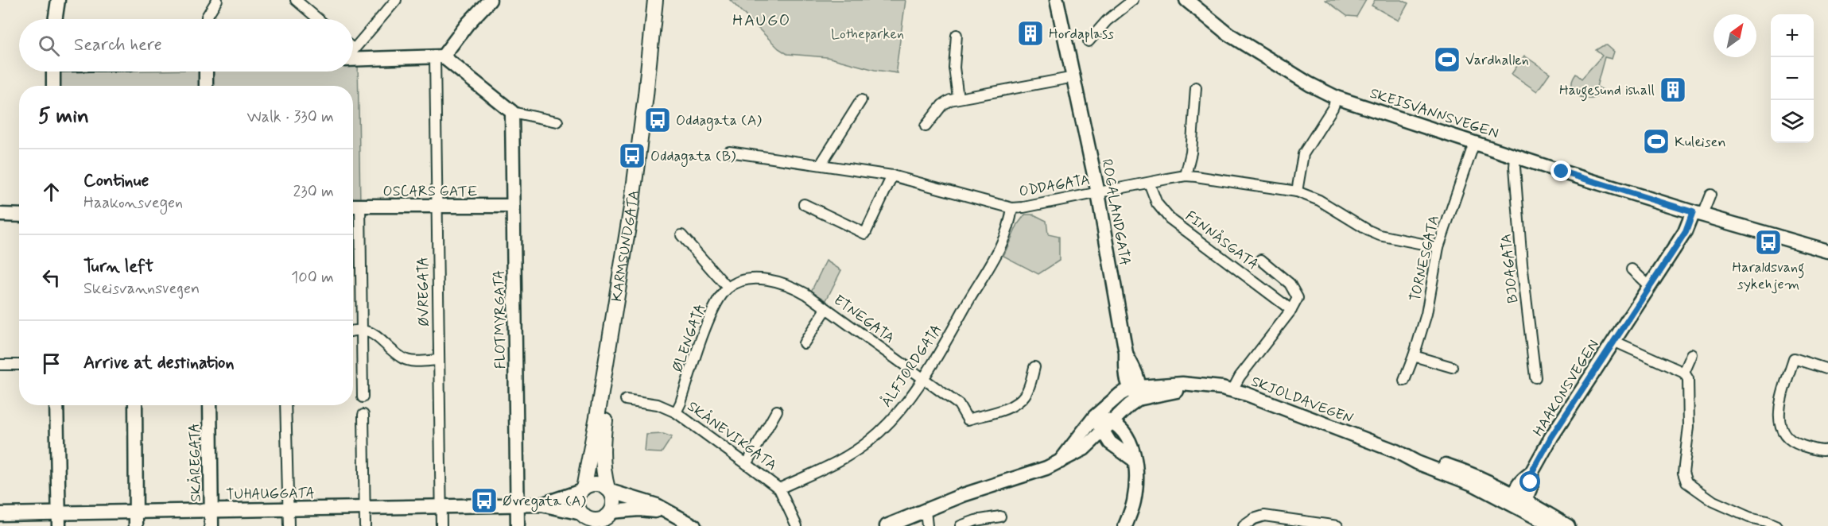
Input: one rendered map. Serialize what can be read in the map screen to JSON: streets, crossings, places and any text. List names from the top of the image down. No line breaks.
{"streets":{"main road":["KARMSUNDGATA"],"street":["SKEISVANNSVEGEN","ODDAGATA","OSCARS GATE","ROGALANDGATA","FINNÅSGATA","TORNESGATA","BJOAGATA","ØVREGATA","ETNEGATA","FLOTMYRGATA","ØLENGATA","ÅLFJORDGATA","HAAKONSVEGEN","SKJOLDAVEGEN","SKÅNEVIKGATA","SKÅREGATA","TUHAUGGATA"]},"crossings":[["SKEISVANNSVEGEN","TORNESGATA"],["SKEISVANNSVEGEN","BJOAGATA"],["SKEISVANNSVEGEN","HAAKONSVEGEN"],["ODDAGATA","ROGALANDGATA"],["ODDAGATA","FINNÅSGATA"],["ODDAGATA","TORNESGATA"],["ODDAGATA","ÅLFJORDGATA"],["OSCARS GATE","ØVREGATA"],["OSCARS GATE","FLOTMYRGATA"],["ROGALANDGATA","SKJOLDAVEGEN"],["KARMSUNDGATA","TUHAUGGATA"],["ØVREGATA","TUHAUGGATA"],["ETNEGATA","ØLENGATA"],["ETNEGATA","ÅLFJORDGATA"],["FLOTMYRGATA","TUHAUGGATA"],["ØLENGATA","SKÅNEVIKGATA"],["ÅLFJORDGATA","SKÅNEVIKGATA"],["HAAKONSVEGEN","SKJOLDAVEGEN"],["SKÅREGATA","TUHAUGGATA"]],"districts":["HAUGO"],"parks":["Lotheparken"],"places":{"building":["Hordaplass","Haugesund ishall"],"sports":["Vardhallen","Kuleisen"],"bus stop":["Oddagata (A)","Oddagata (B)","Haraldsvang sykehjem","Øvregata (A)"]},"north":"top right","page":{"map_buttons":["+","−"],"search":"Search here","heading":["5 min","Walk · 330 m"],"list":[["Continue","Haakonsvegen","230 m"],["Turn left","Skeisvannsvegen","100 m"],"Arrive at destination"]}}
